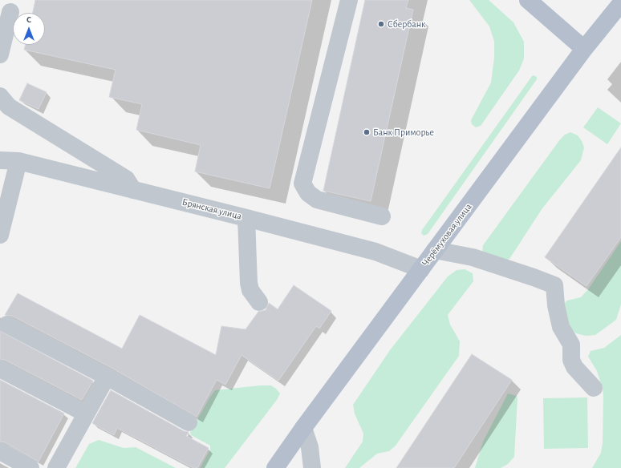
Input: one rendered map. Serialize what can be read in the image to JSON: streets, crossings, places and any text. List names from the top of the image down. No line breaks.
{"streets":{"main road":["Черёмуховая улица"],"street":["Брянская улица"]},"crossings":[["Брянская улица","Черёмуховая улица"]],"places":["Сбербанк","Банк Приморье"],"north":"top"}
